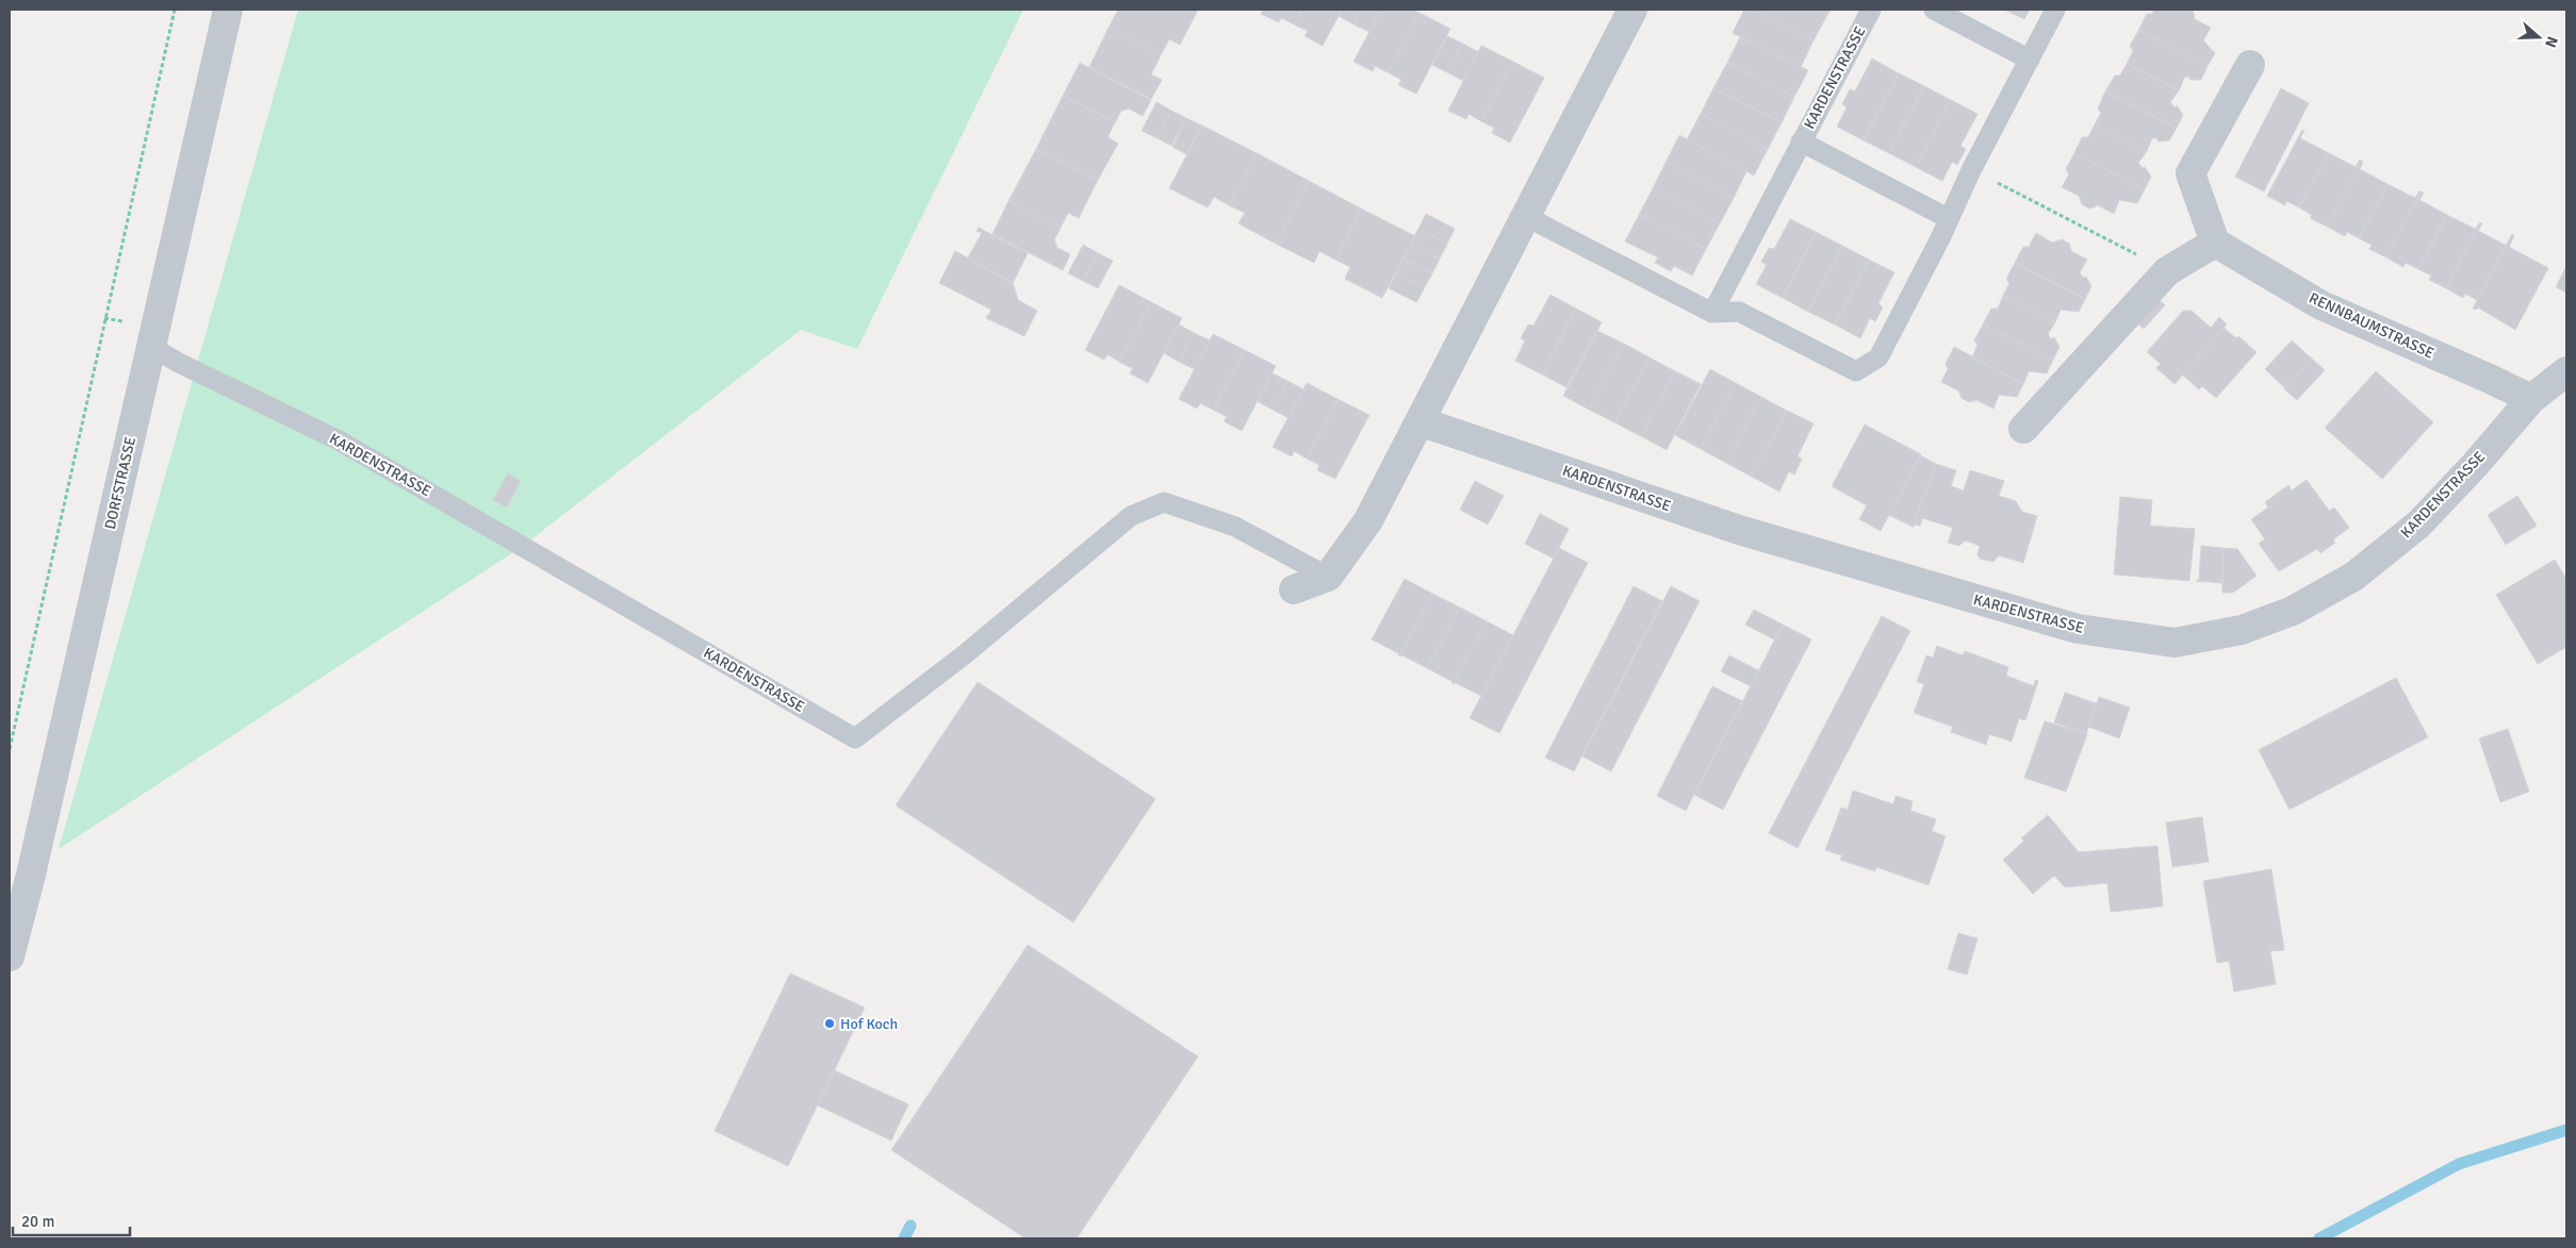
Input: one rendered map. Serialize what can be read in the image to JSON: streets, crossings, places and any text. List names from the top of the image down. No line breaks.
{"streets":{"street":["KARDENSTRASSE","RENNBAUMSTRASSE","DORFSTRASSE"]},"crossings":[["KARDENSTRASSE","RENNBAUMSTRASSE"],["KARDENSTRASSE","DORFSTRASSE"]],"places":["Hof Koch"],"scale_bar":"20 m","north":"right"}
